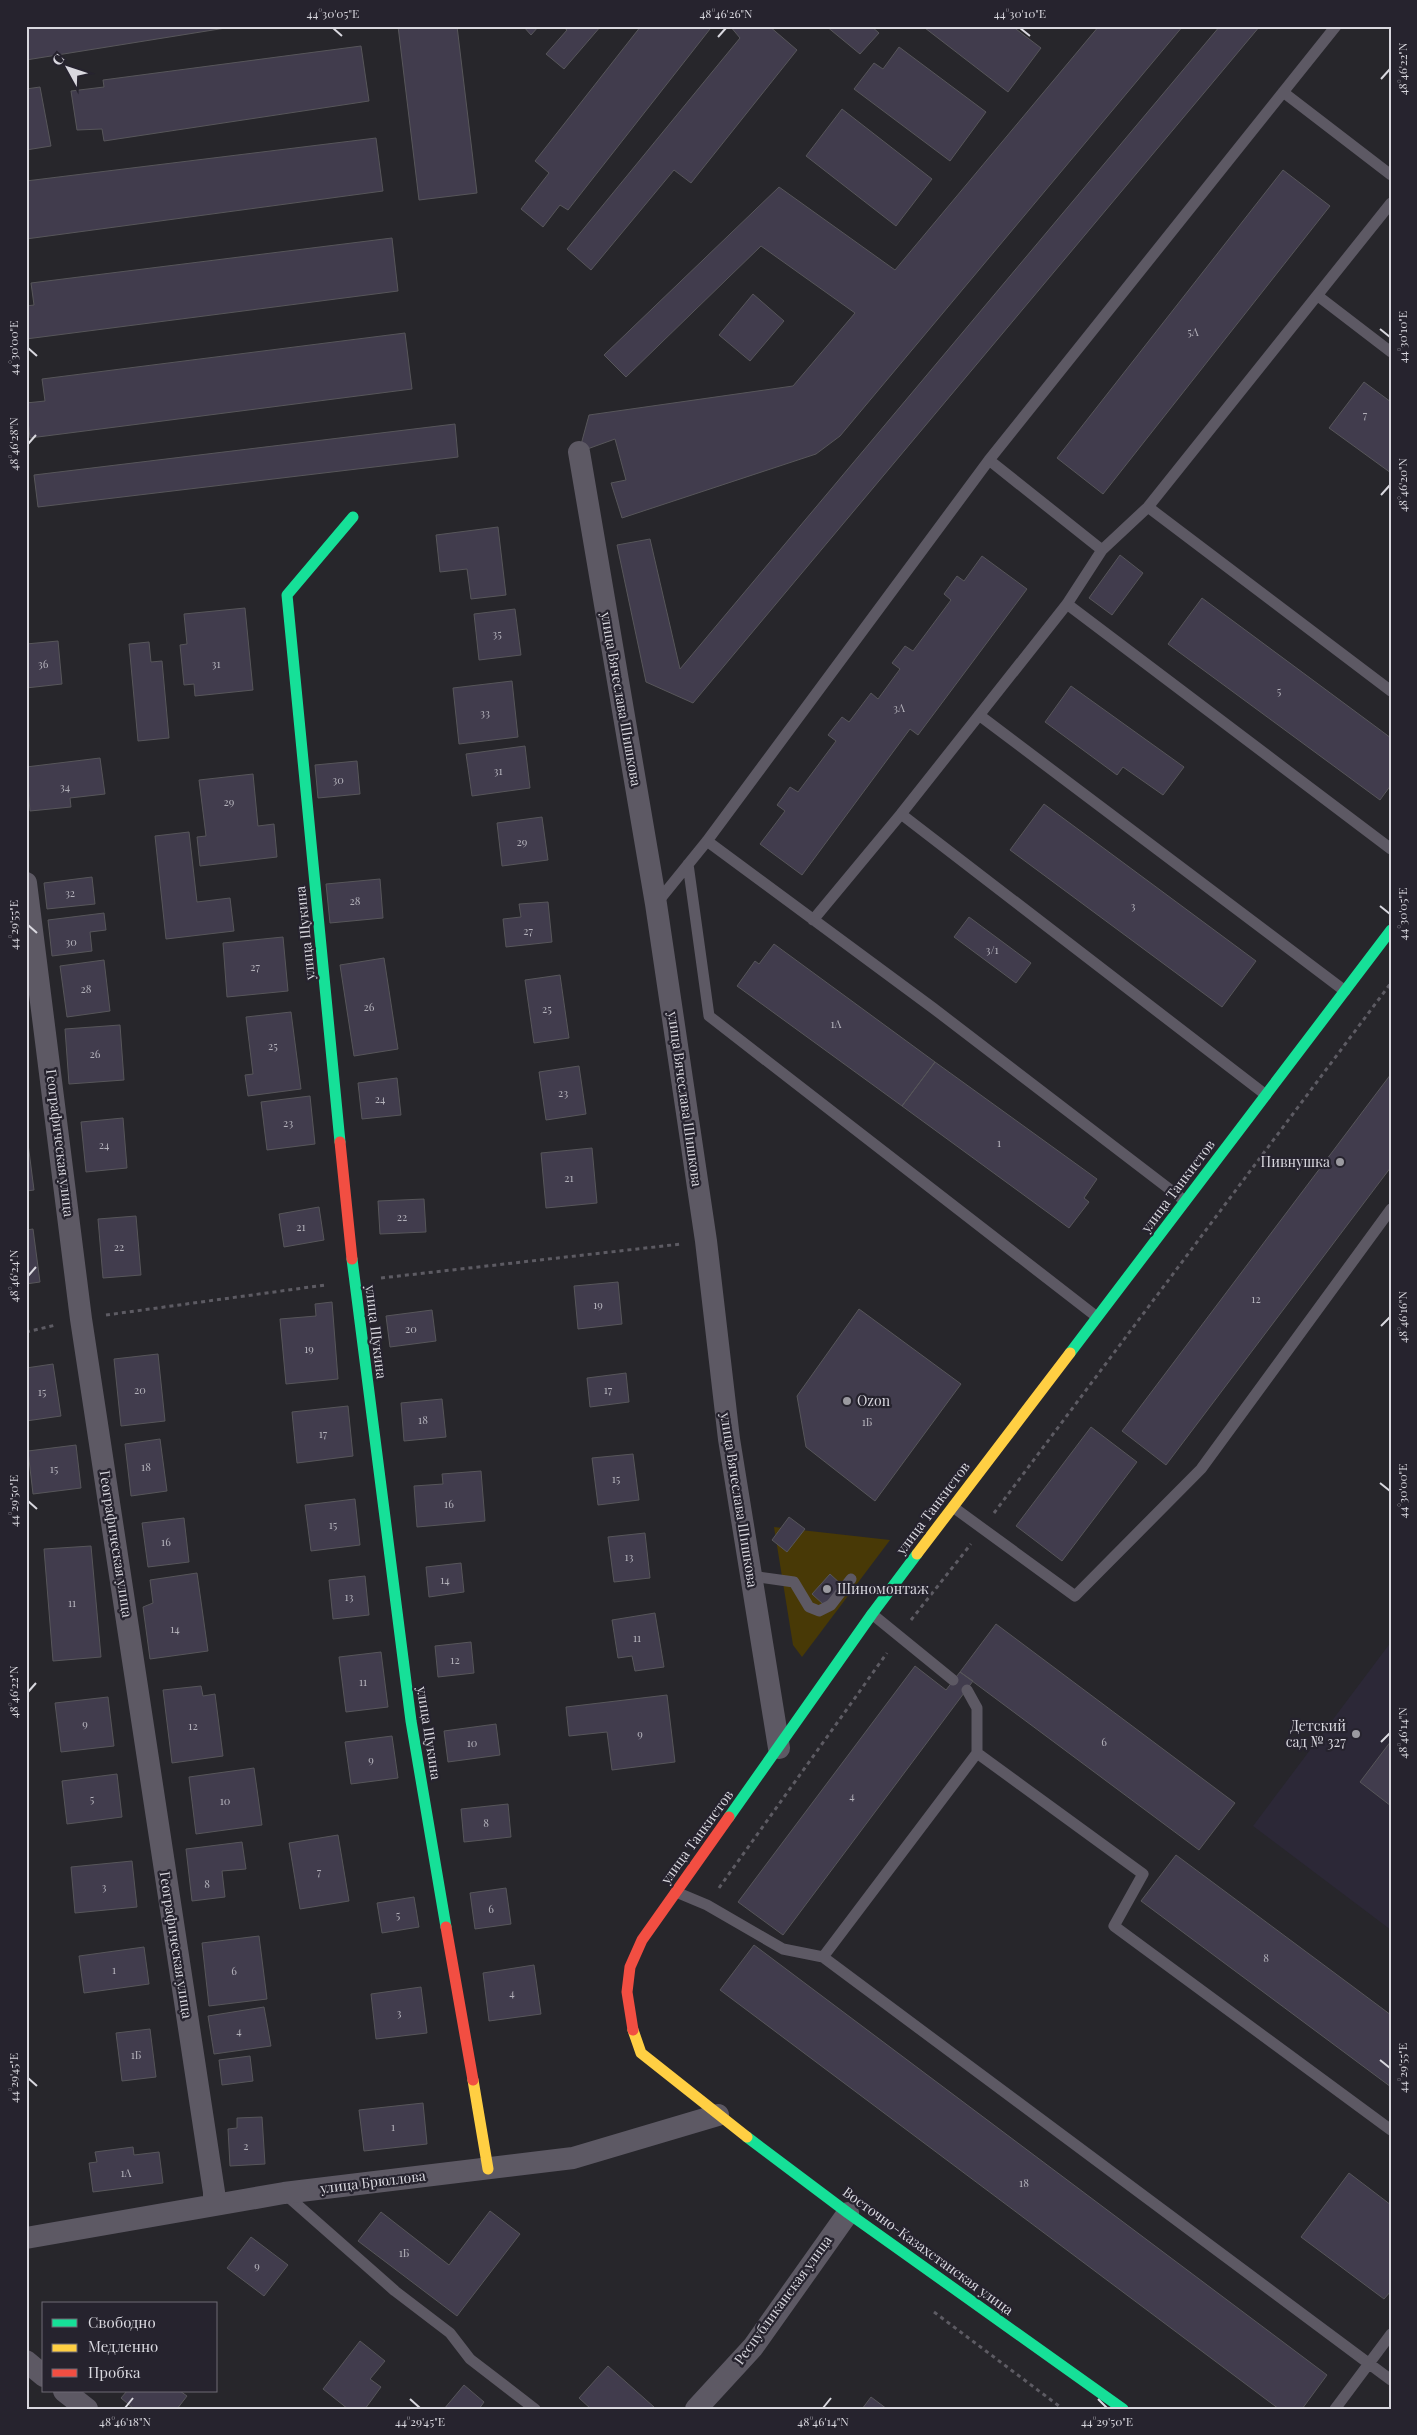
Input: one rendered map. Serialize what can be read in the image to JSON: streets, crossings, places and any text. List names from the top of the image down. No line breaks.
{"streets":{"main road":["улица Щукина","улица Танкистов","Восточно-Казахстанская улица"],"street":["улица Вячеслава Шишкова","Географическая улица","улица Брюллова","Республиканская улица"]},"crossings":[["улица Вячеслава Шишкова","улица Танкистов"],["улица Щукина","улица Брюллова"],["Географическая улица","улица Брюллова"],["улица Танкистов","улица Брюллова"],["улица Танкистов","Восточно-Казахстанская улица"],["улица Брюллова","Восточно-Казахстанская улица"],["Восточно-Казахстанская улица","Республиканская улица"]],"places":["Пивнушка","Ozon","Шиномонтаж","Детский сад № 327"],"house_numbers":["5А","7","35","36","31","5","3А","33","31","30","34","29","29","32","28","3","27","30","3/1","27","28","26","25","1А","25","26","23","24","23","1","24","21","22","21","22","12","19","20","19","20","17","15","18","1Б","17","18","15","15","16","15","16","13","14","13","11","14","11","12","11","9","12","9","6","10","9","4","5","10","8","7","8","3","6","5","8","1","6","4","3","4","1Б","1","2","1А","18","1Б","9"],"legend":["Свободно","Медленно","Пробка"],"north":"top left","coordinates":["44°30'05\"E","48°46'26\"N","44°30'10\"E","48°46'22\"N","44°30'00\"E","48°46'28\"N","48°46'20\"N","44°29'55\"E","48°46'24\"N","48°46'16\"N","44°29'50\"E","48°46'14\"N","44°29'45\"E","48°46'18\"N"]}
